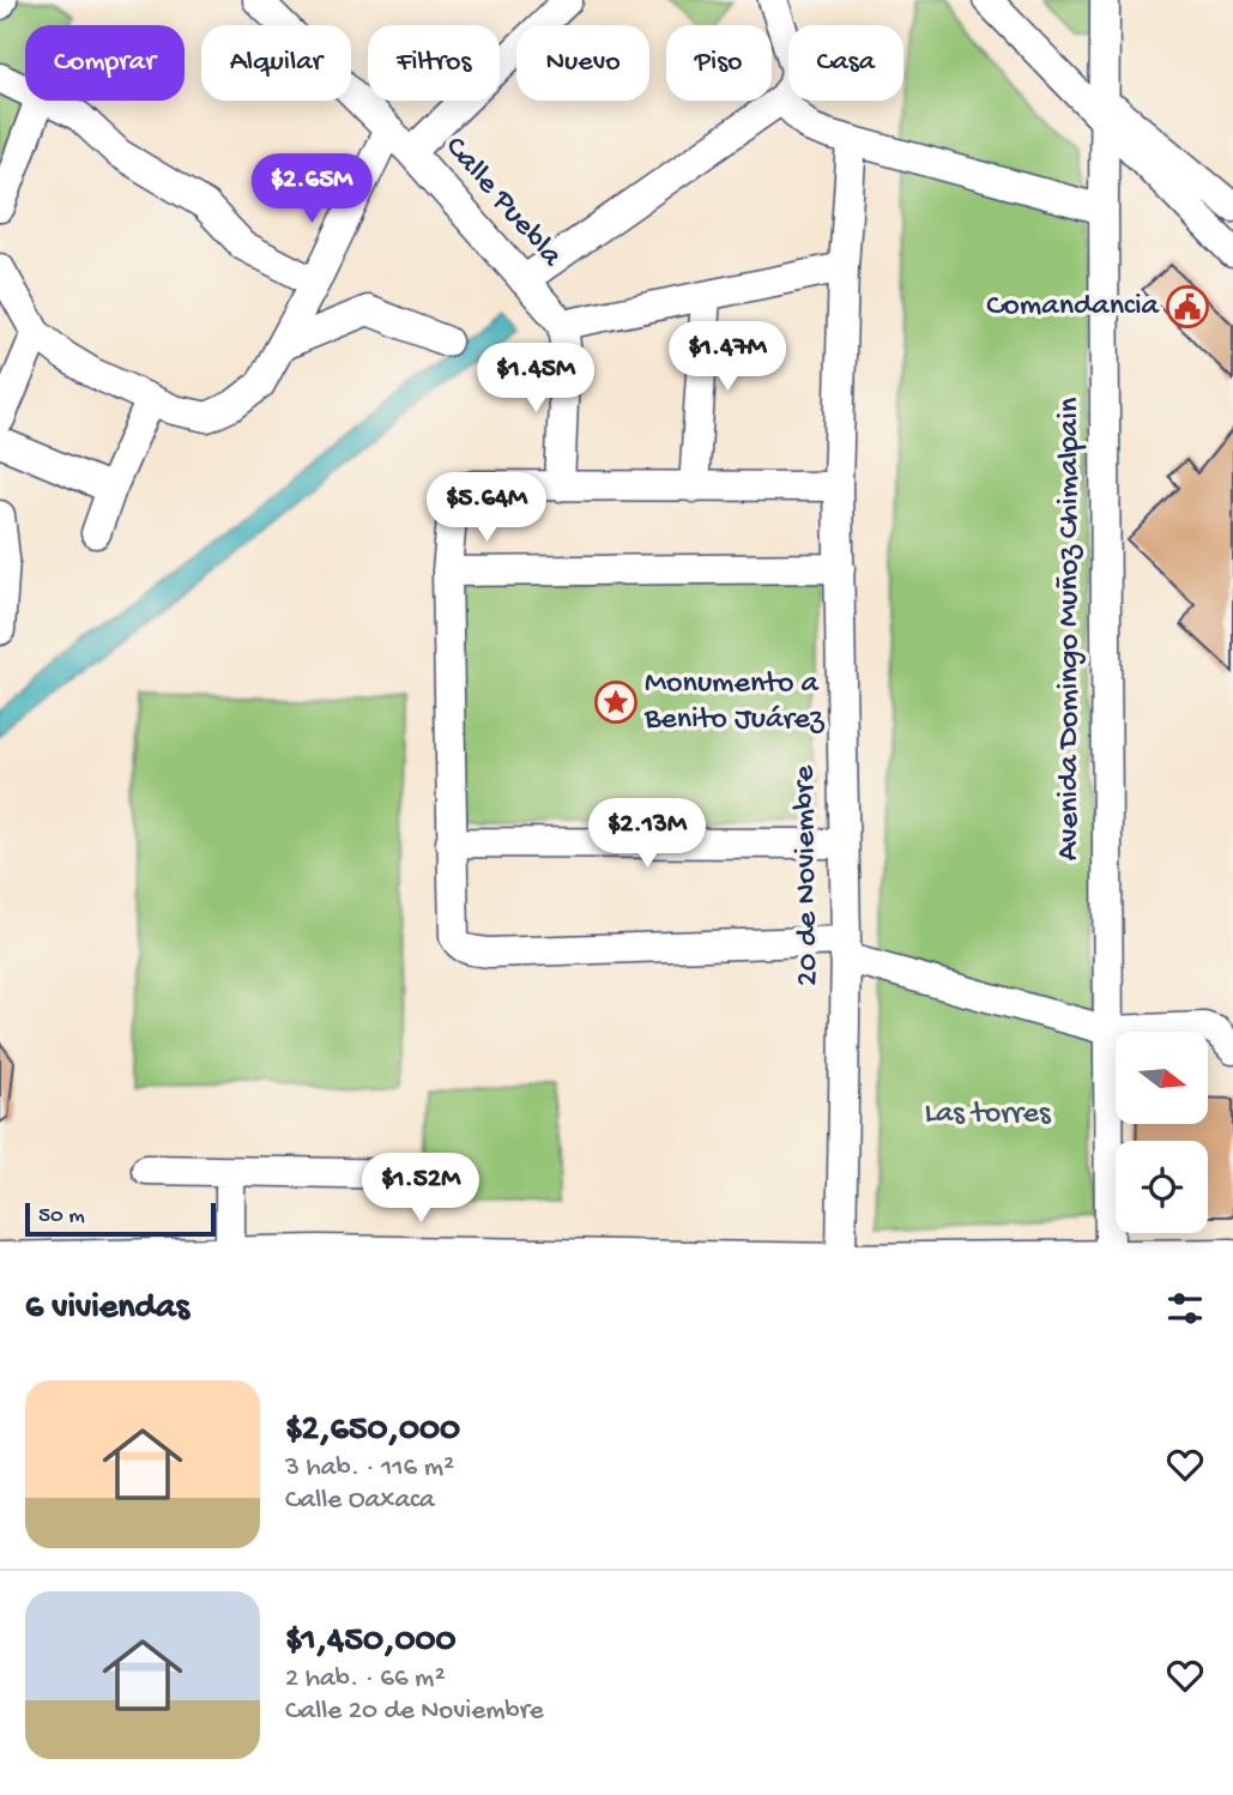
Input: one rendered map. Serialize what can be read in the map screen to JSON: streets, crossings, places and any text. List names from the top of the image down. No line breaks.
{"streets":{"street":["Calle Puebla","Avenida Domingo Muñoz Chimalpain","20 de Noviembre"]},"parks":["Las torres"],"places":{"public building":["Comandancia"],"place":["Monumento a Benito Juárez"]},"scale_bar":"50 m","north":"right","page":{"chip":["Comprar","Alquilar","Filtros","Nuevo","Piso","Casa"],"price":["$2.65M","$1.47M","$1.45M","$5.64M","$2.13M","$1.52M"],"scale":"50 m","heading":"6 viviendas","list":[{"name":"$2,650,000","note":"3 hab. · 116 m² · Calle Oaxaca"},{"name":"$1,450,000","note":"2 hab. · 66 m² · Calle 20 de Noviembre"}]}}
